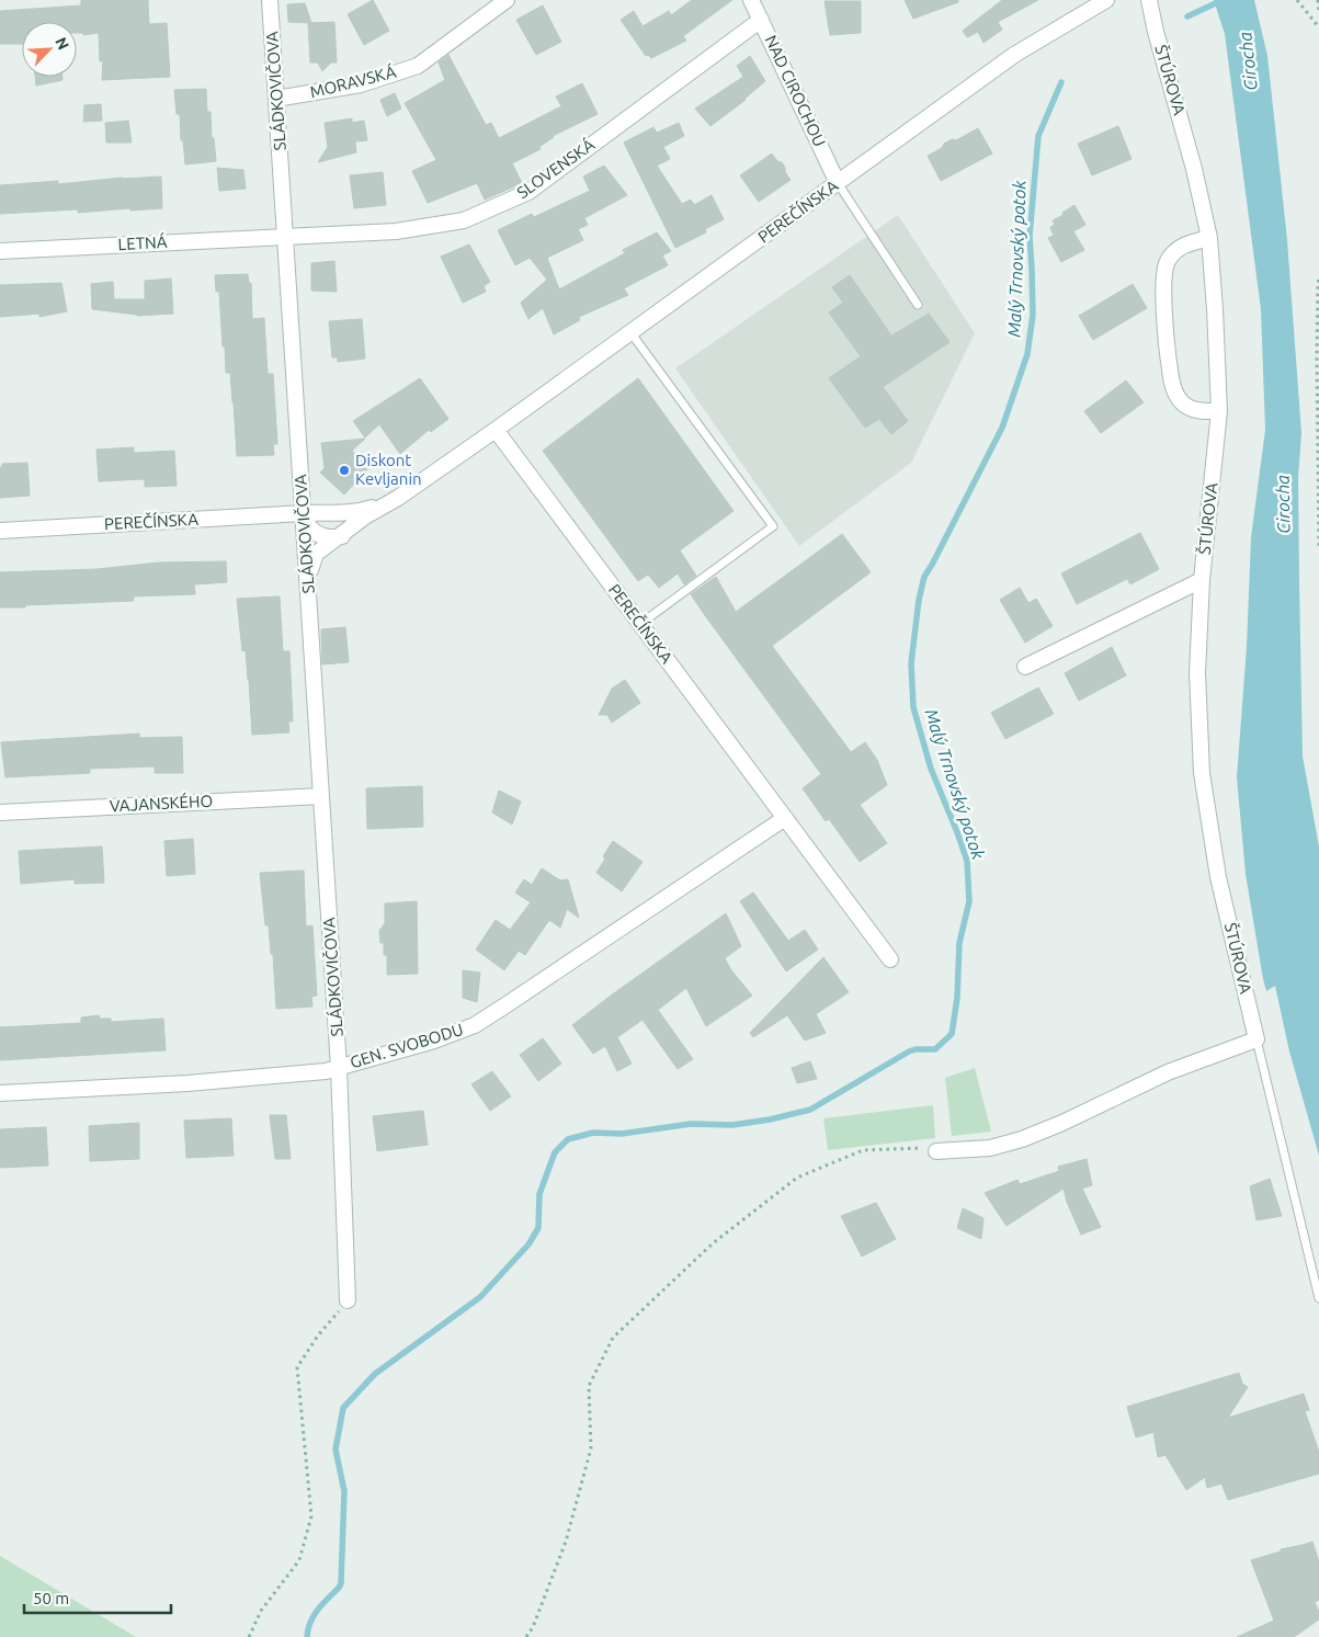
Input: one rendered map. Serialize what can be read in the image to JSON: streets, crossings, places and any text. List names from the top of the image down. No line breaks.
{"streets":{"street":["ŠTÚROVA","MORAVSKÁ","SLÁDKOVIČOVA","NAD CIROCHOU","SLOVENSKÁ","PEREČÍNSKA","LETNÁ","VAJANSKÉHO","GEN. SVOBODU"]},"crossings":[["MORAVSKÁ","SLÁDKOVIČOVA"],["SLÁDKOVIČOVA","SLOVENSKÁ"],["SLÁDKOVIČOVA","PEREČÍNSKA"],["SLÁDKOVIČOVA","LETNÁ"],["SLÁDKOVIČOVA","VAJANSKÉHO"],["SLÁDKOVIČOVA","GEN. SVOBODU"],["NAD CIROCHOU","SLOVENSKÁ"],["NAD CIROCHOU","PEREČÍNSKA"],["SLOVENSKÁ","LETNÁ"],["PEREČÍNSKA","GEN. SVOBODU"]],"water":["Cirocha","Malý Trnovský potok"],"places":["Diskont Kevljanin"],"scale_bar":"50 m","north":"top right"}
